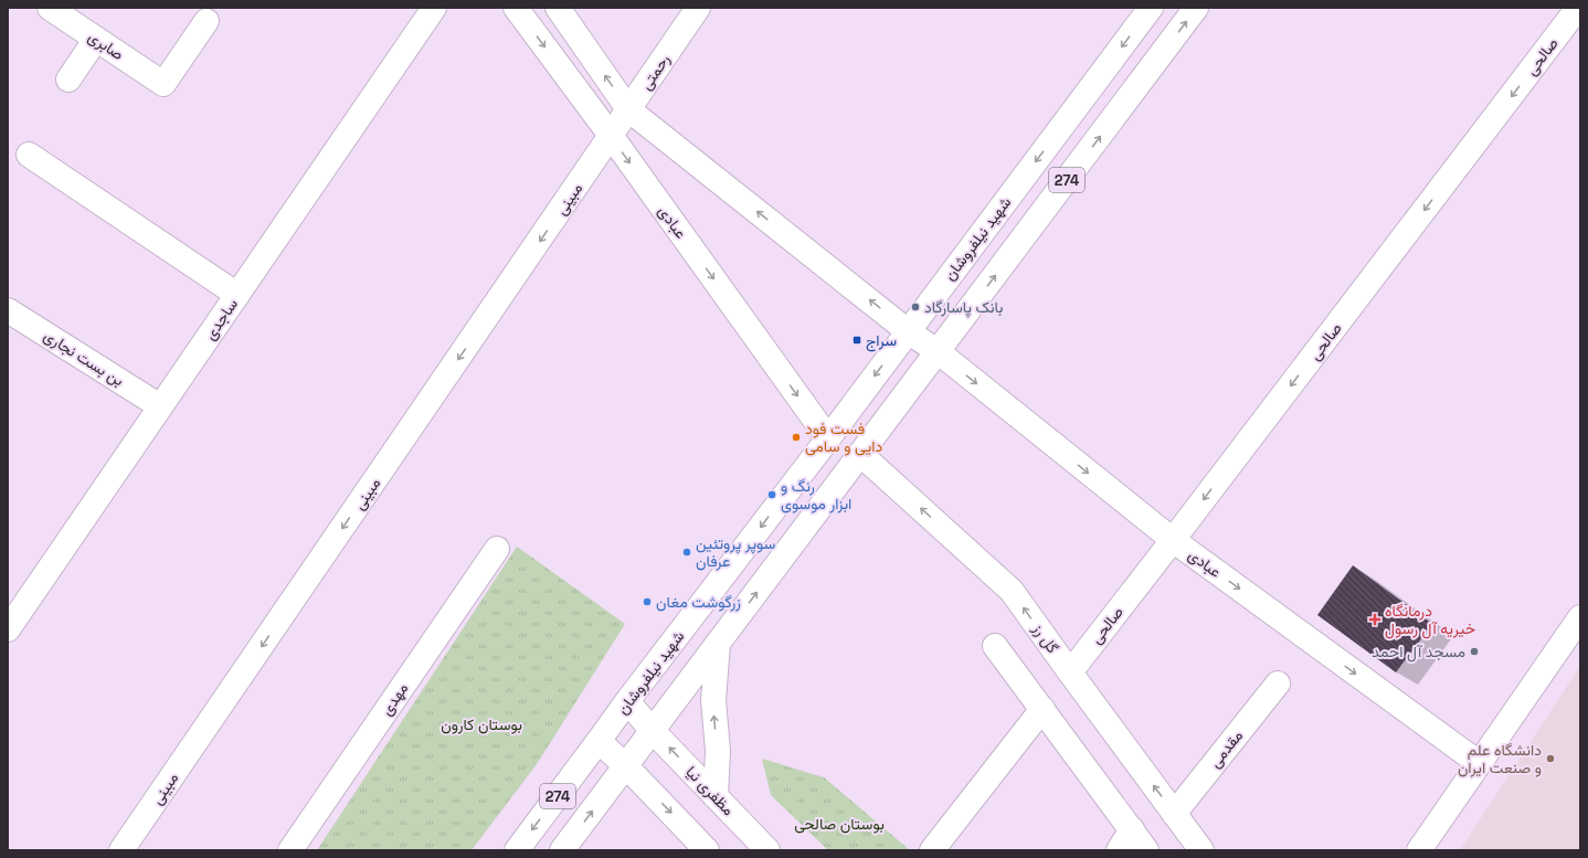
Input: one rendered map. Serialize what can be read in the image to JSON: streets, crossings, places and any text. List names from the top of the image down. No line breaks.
{"streets":{"street":["صابری","صالحی","رحمتی","274","مبینی","عبادی","شهید نیلفروشان","ساجدی","بن بست نجاری","گل رز","مهدی","مقدمی","مظفری نیا"]},"crossings":[["صالحی","عبادی"],["صالحی","گل رز"],["رحمتی","مبینی"],["رحمتی","عبادی"],["274","عبادی"],["274","گل رز"],["274","مظفری نیا"],["مبینی","عبادی"],["عبادی","شهید نیلفروشان"],["شهید نیلفروشان","مظفری نیا"],["ساجدی","بن بست نجاری"],["گل رز","مقدمی"]],"one_way":["صالحی","مبینی"],"parks":["بوستان کارون","بوستان صالحی"],"places":{"other":["بانک پاسارگاد","فست فود دایی و سامی","رنگ و ابزار موسوی","سوپر پروتئین عرفان","زرگوشت مغان","مسجد آل احمد","دانشگاه علم و صنعت ایران"],"transit":["سراج"],"health":["درمانگاه خیریه آل رسول"]}}
